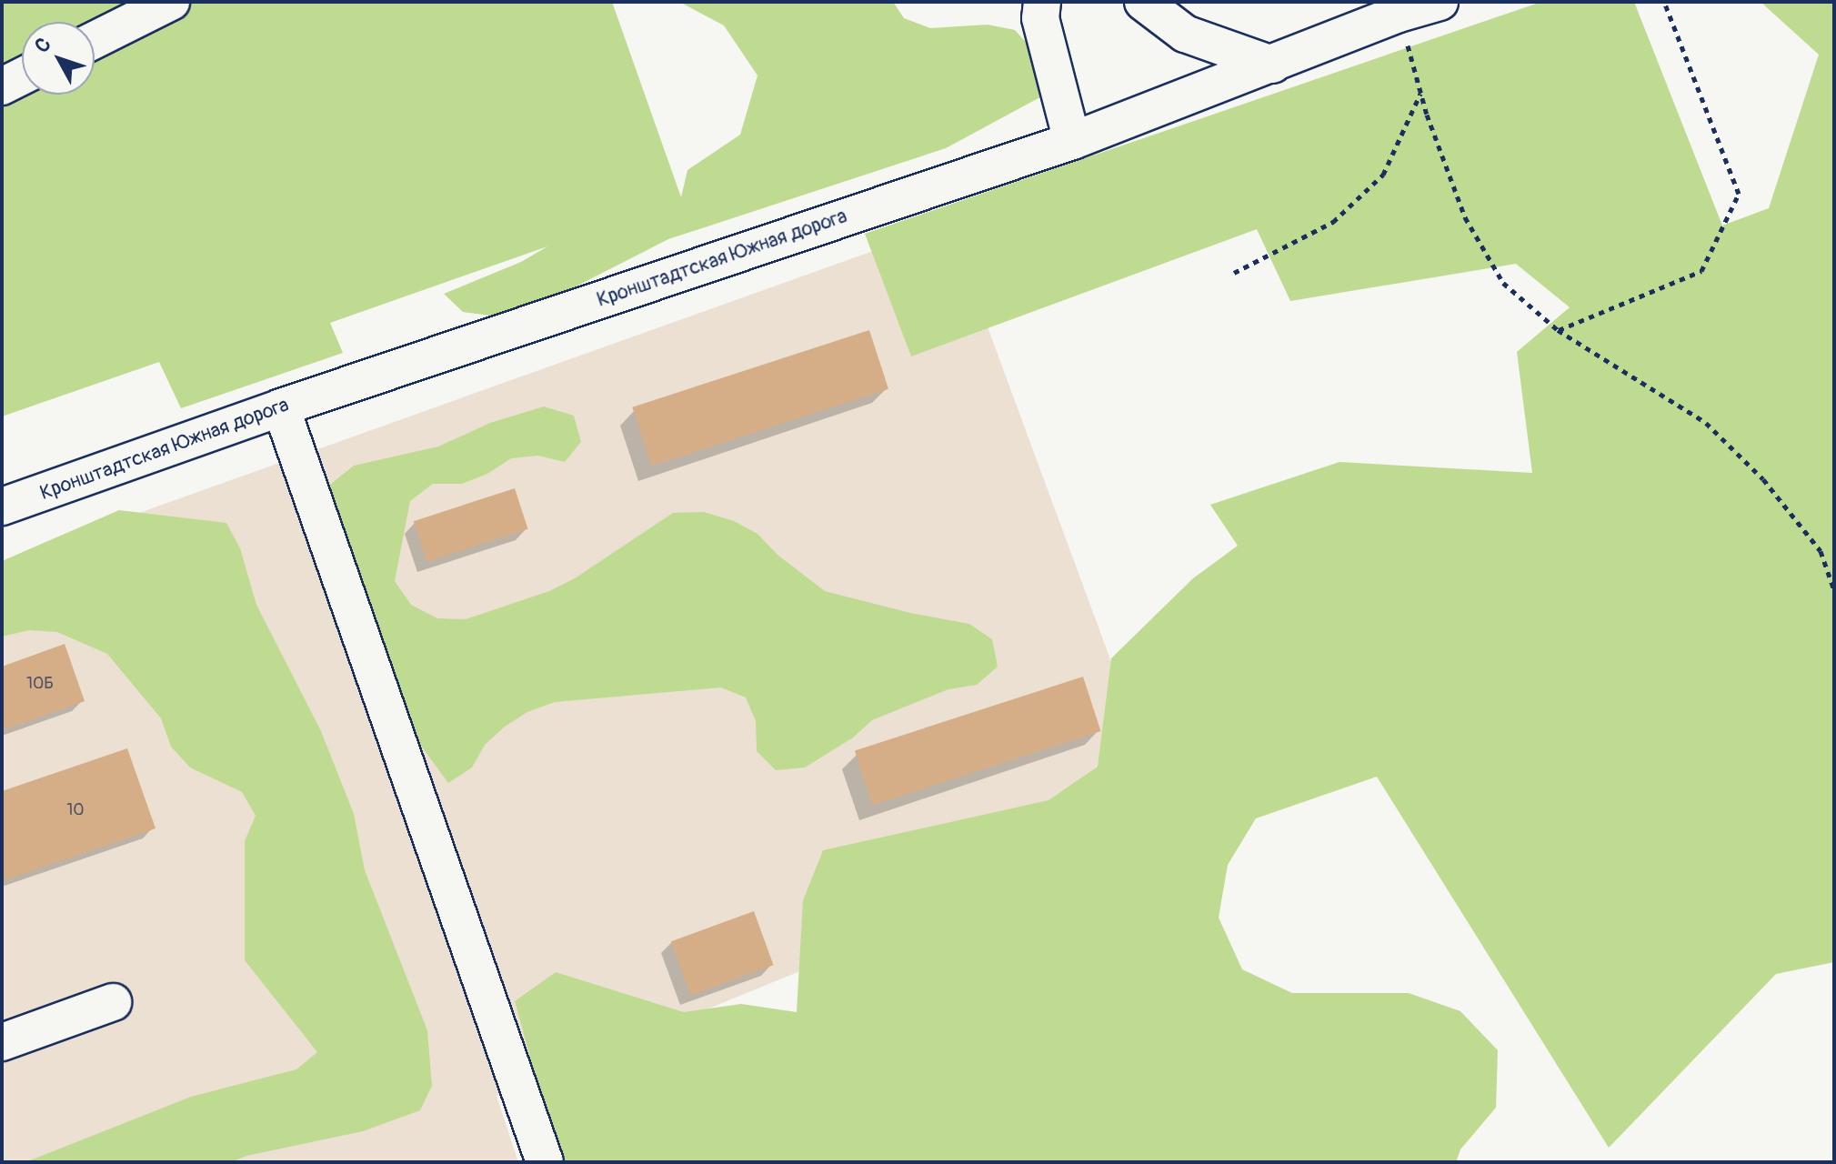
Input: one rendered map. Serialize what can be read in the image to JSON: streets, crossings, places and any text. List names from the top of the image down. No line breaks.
{"streets":{"street":["Кронштадтская Южная дорога"]},"house_numbers":["10Б","10"],"north":"top left"}
